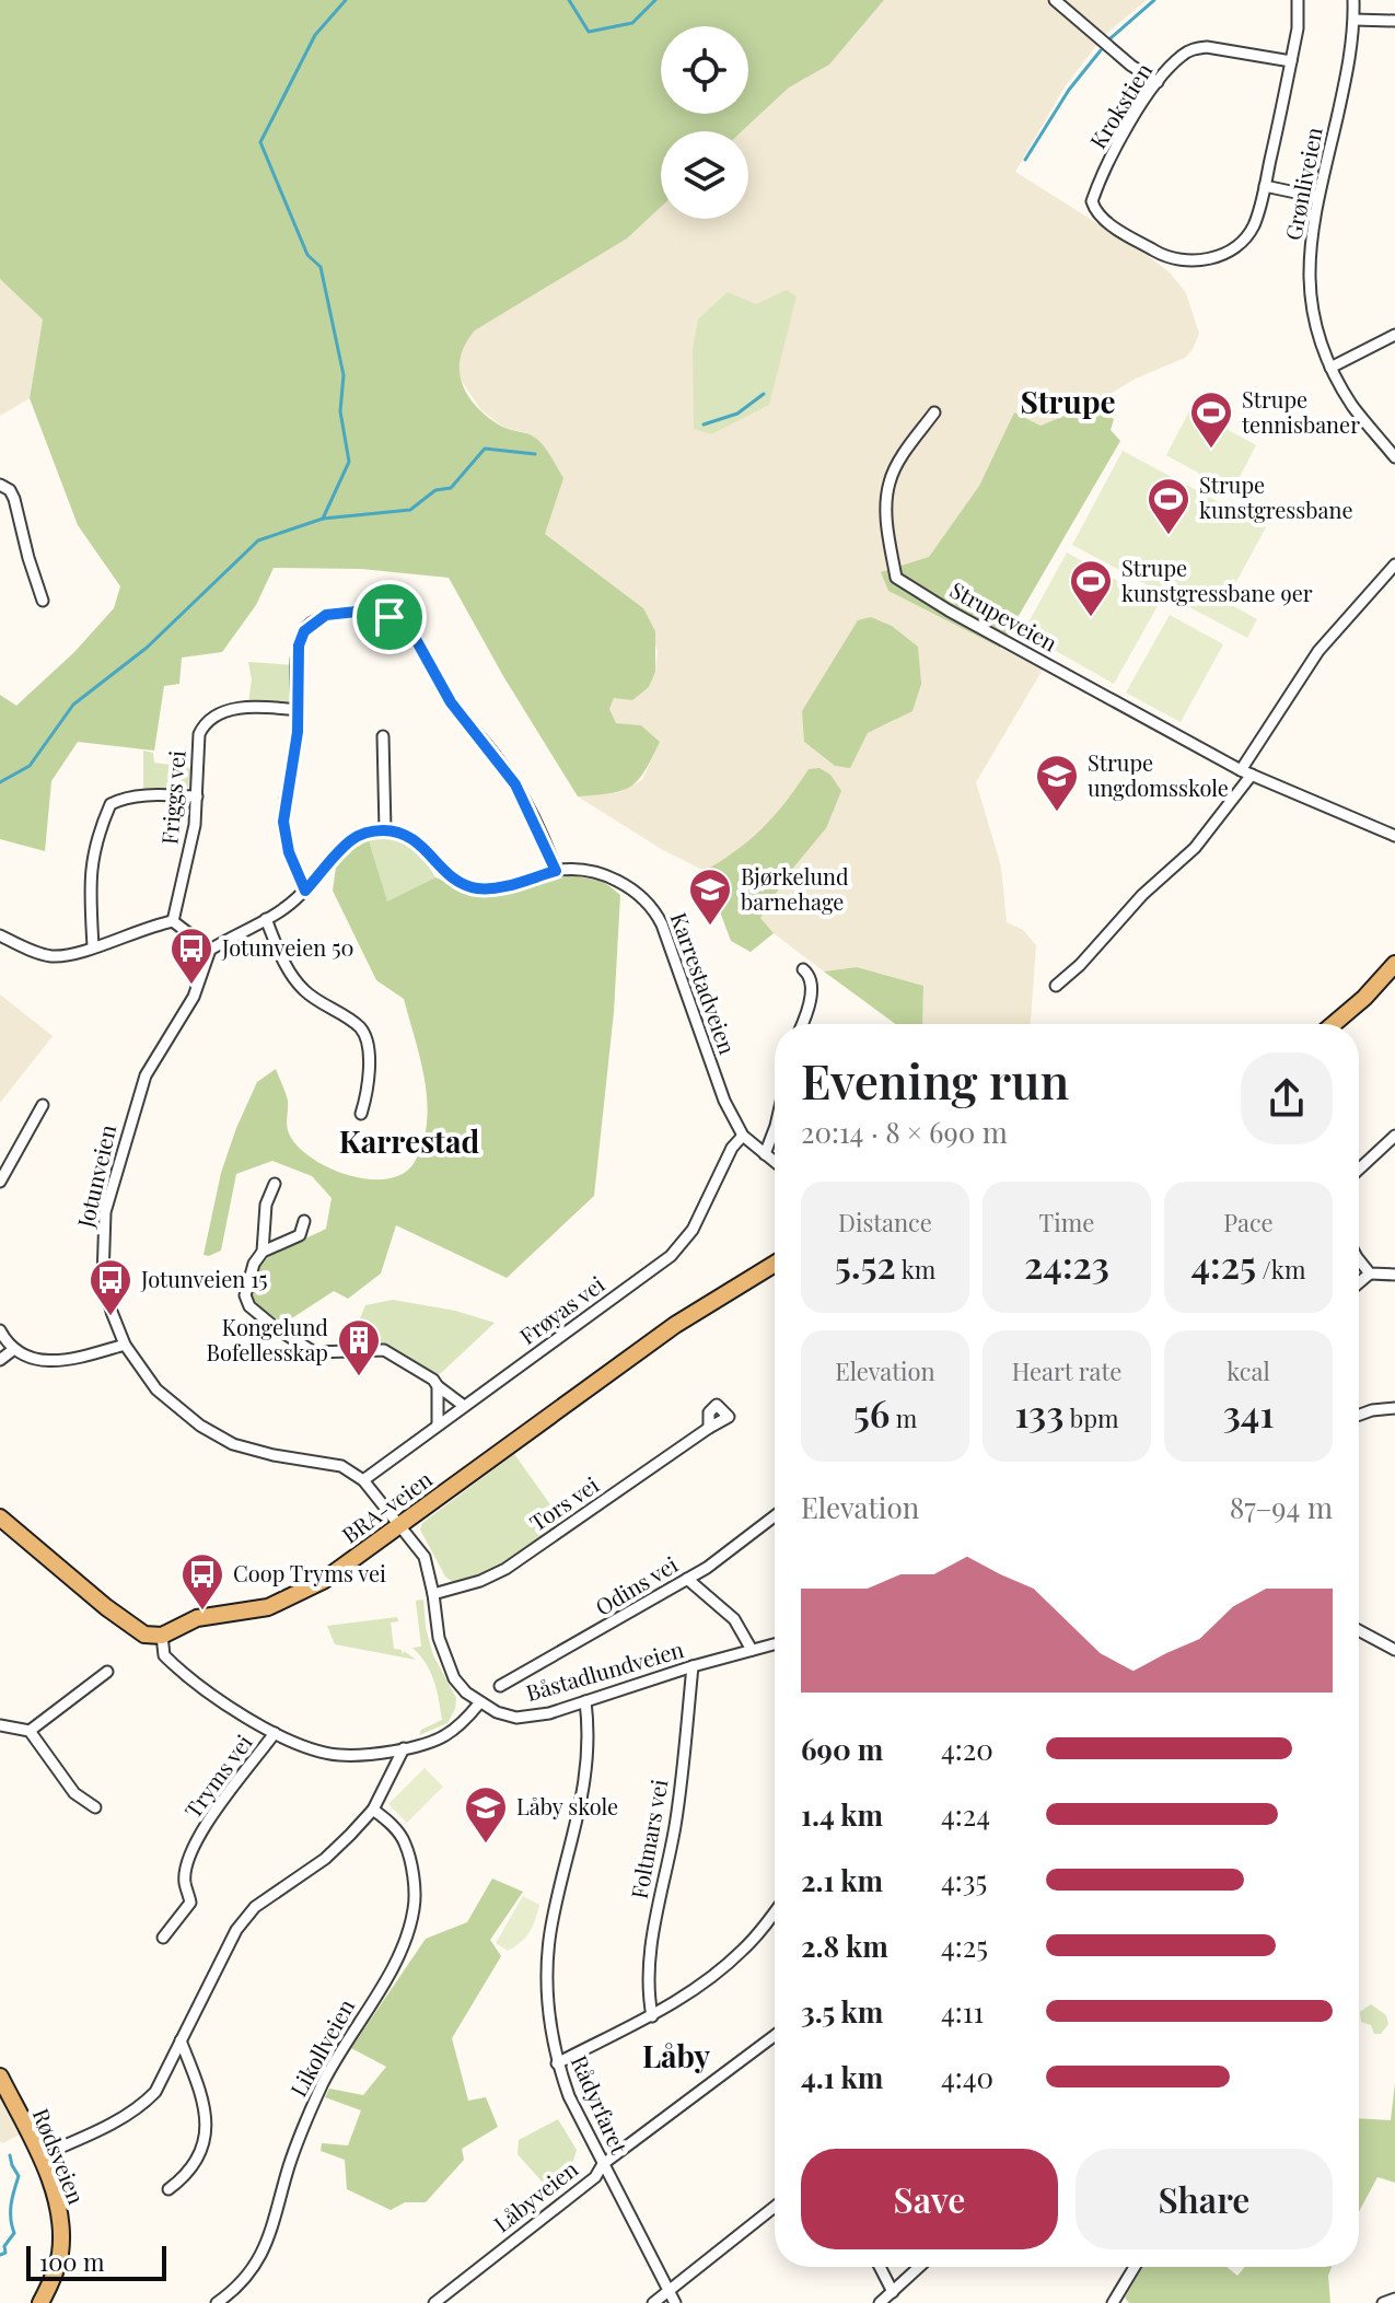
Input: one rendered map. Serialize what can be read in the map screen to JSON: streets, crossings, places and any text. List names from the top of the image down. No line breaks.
{"streets":{"main road":["BRA-veien","Rødsveien"],"street":["Krokstien","Grønliveien","Strupeveien","Friggs vei","Karrestadveien","Jotunveien","Frøyas vei","Tors vei","Odins vei","Båstadlundveien","Tryms vei","Foltmars vei","Likollveien","Rådyrfaret","Låbyveien"]},"crossings":[["Karrestadveien","Frøyas vei"],["Jotunveien","Frøyas vei"],["Jotunveien","BRA-veien"],["Jotunveien","Båstadlundveien"],["Tors vei","Båstadlundveien"],["BRA-veien","Båstadlundveien"],["BRA-veien","Tryms vei"],["Båstadlundveien","Tryms vei"],["Båstadlundveien","Foltmars vei"],["Båstadlundveien","Rådyrfaret"],["Rådyrfaret","Låbyveien"]],"districts":["Strupe","Karrestad","Låby"],"places":{"sports":["Strupe tennisbaner","Strupe kunstgressbane","Strupe kunstgressbane 9er"],"school or university":["Strupe ungdomsskole","Bjørkelund barnehage","Låby skole"],"bus stop":["Jotunveien 50","Jotunveien 15","Coop Tryms vei"],"building":["Kongelund Bofellesskap"]},"scale_bar":"100 m","page":{"heading":["Evening run","20:14 · 8 × 690 m"],"stats":[["Distance","5.52 km"],["Time","24:23"],["Pace","4:25 /km"],["Elevation","56 m"],["Heart rate","133 bpm"],["kcal","341"]],"chart":["Elevation","87–94 m"],"list":[{"name":"690 m","note":"4:20"},{"name":"1.4 km","note":"4:24"},{"name":"2.1 km","note":"4:35"},{"name":"2.8 km","note":"4:25"},{"name":"3.5 km","note":"4:11"},{"name":"4.1 km","note":"4:40"}],"buttons":["Save","Share"],"scale":"100 m"}}
